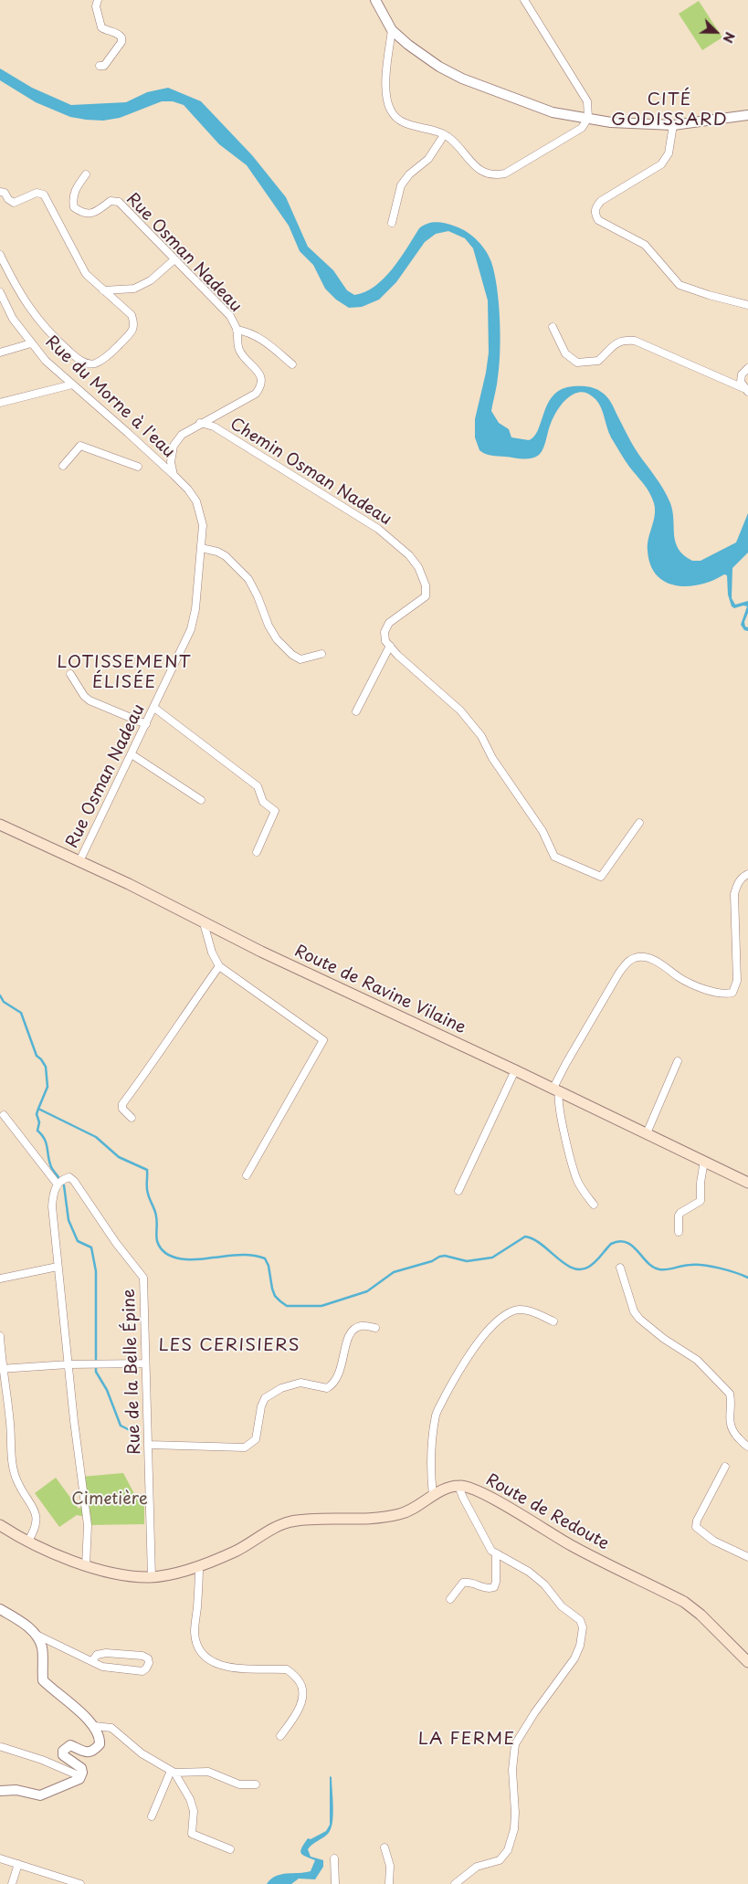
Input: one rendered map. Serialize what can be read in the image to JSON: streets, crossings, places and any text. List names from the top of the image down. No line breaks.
{"streets":{"main road":["Route de Ravine Vilaine","Route de Redoute"],"street":["Rue Osman Nadeau","Rue du Morne à l'eau","Chemin Osman Nadeau","Rue de la Belle Épine"]},"crossings":[["Rue Osman Nadeau","Rue du Morne à l'eau"],["Rue Osman Nadeau","Chemin Osman Nadeau"],["Rue Osman Nadeau","Route de Ravine Vilaine"],["Rue de la Belle Épine","Route de Redoute"]],"districts":["CITÉ GODISSARD","LOTISSEMENT ÉLISÉE","LES CERISIERS","LA FERME"],"parks":["Cimetière"],"north":"bottom right"}
